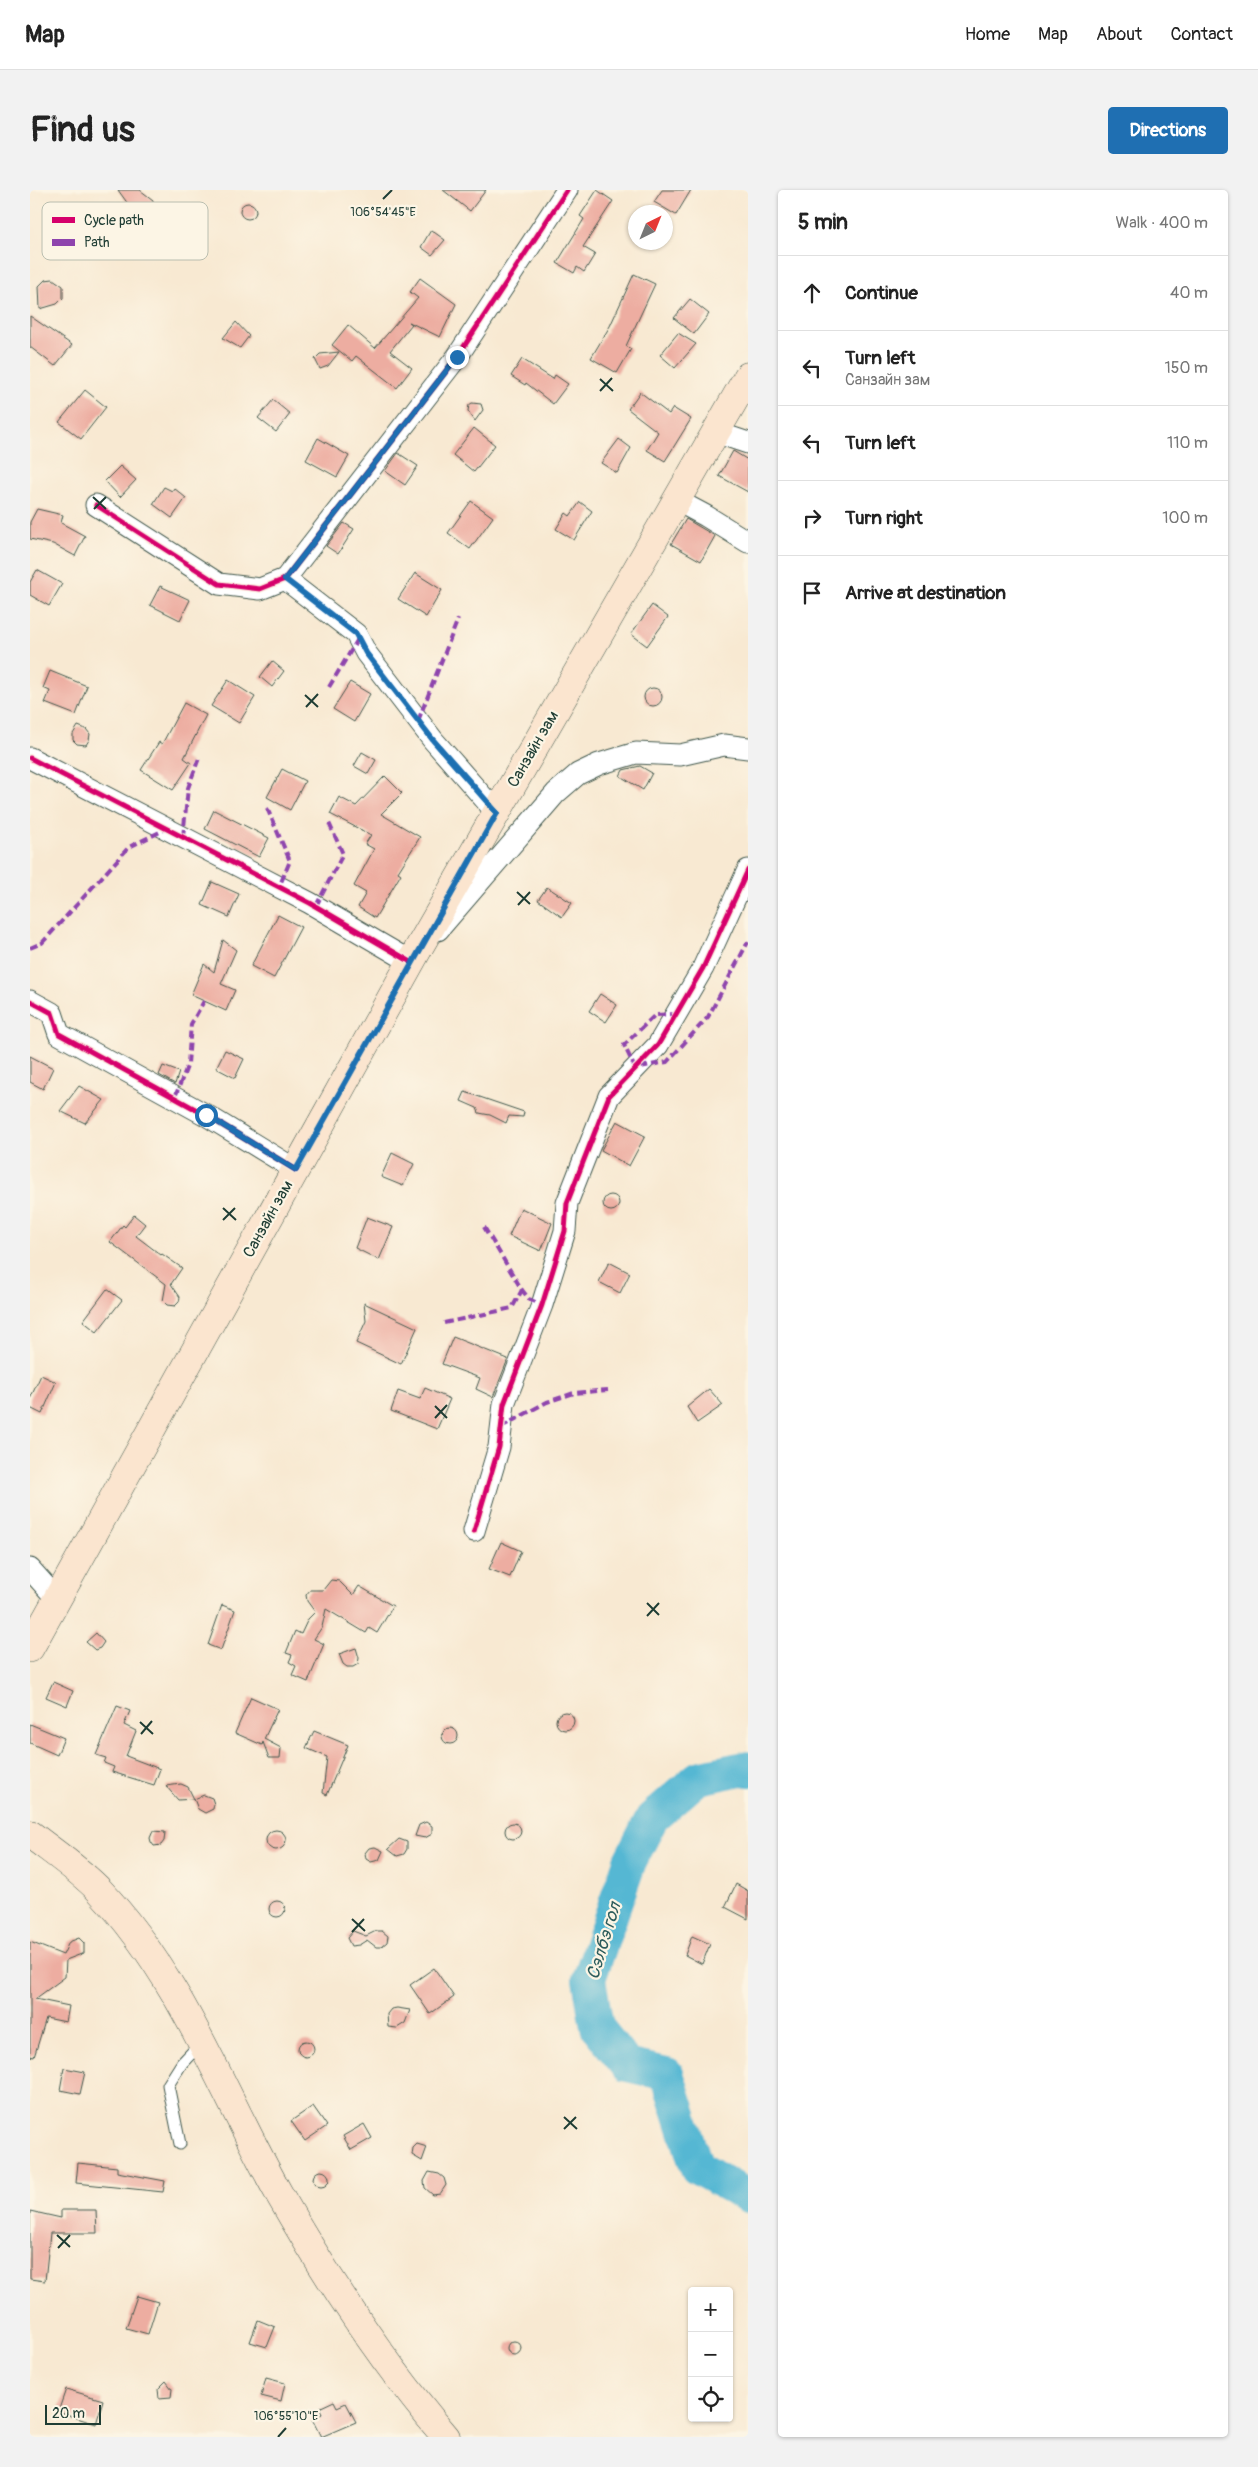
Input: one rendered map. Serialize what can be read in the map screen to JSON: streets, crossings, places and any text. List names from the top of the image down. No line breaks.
{"streets":{"main road":["Санзайн зам"]},"water":["Сэлбэ гол"],"legend":["Cycle path","Path"],"scale_bar":"20 m","north":"top right","page":{"header":"Map","nav":["Home","Map","About","Contact"],"buttons":"Directions","title":"Find us","heading":["5 min","Walk · 400 m"],"list":[["Continue","40 m"],["Turn left","Санзайн зам","150 m"],["Turn left","110 m"],["Turn right","100 m"],"Arrive at destination"],"map_buttons":["+","−"],"scale":"20 m"},"coordinates":["106°54'45\"E","106°55'10\"E"]}
